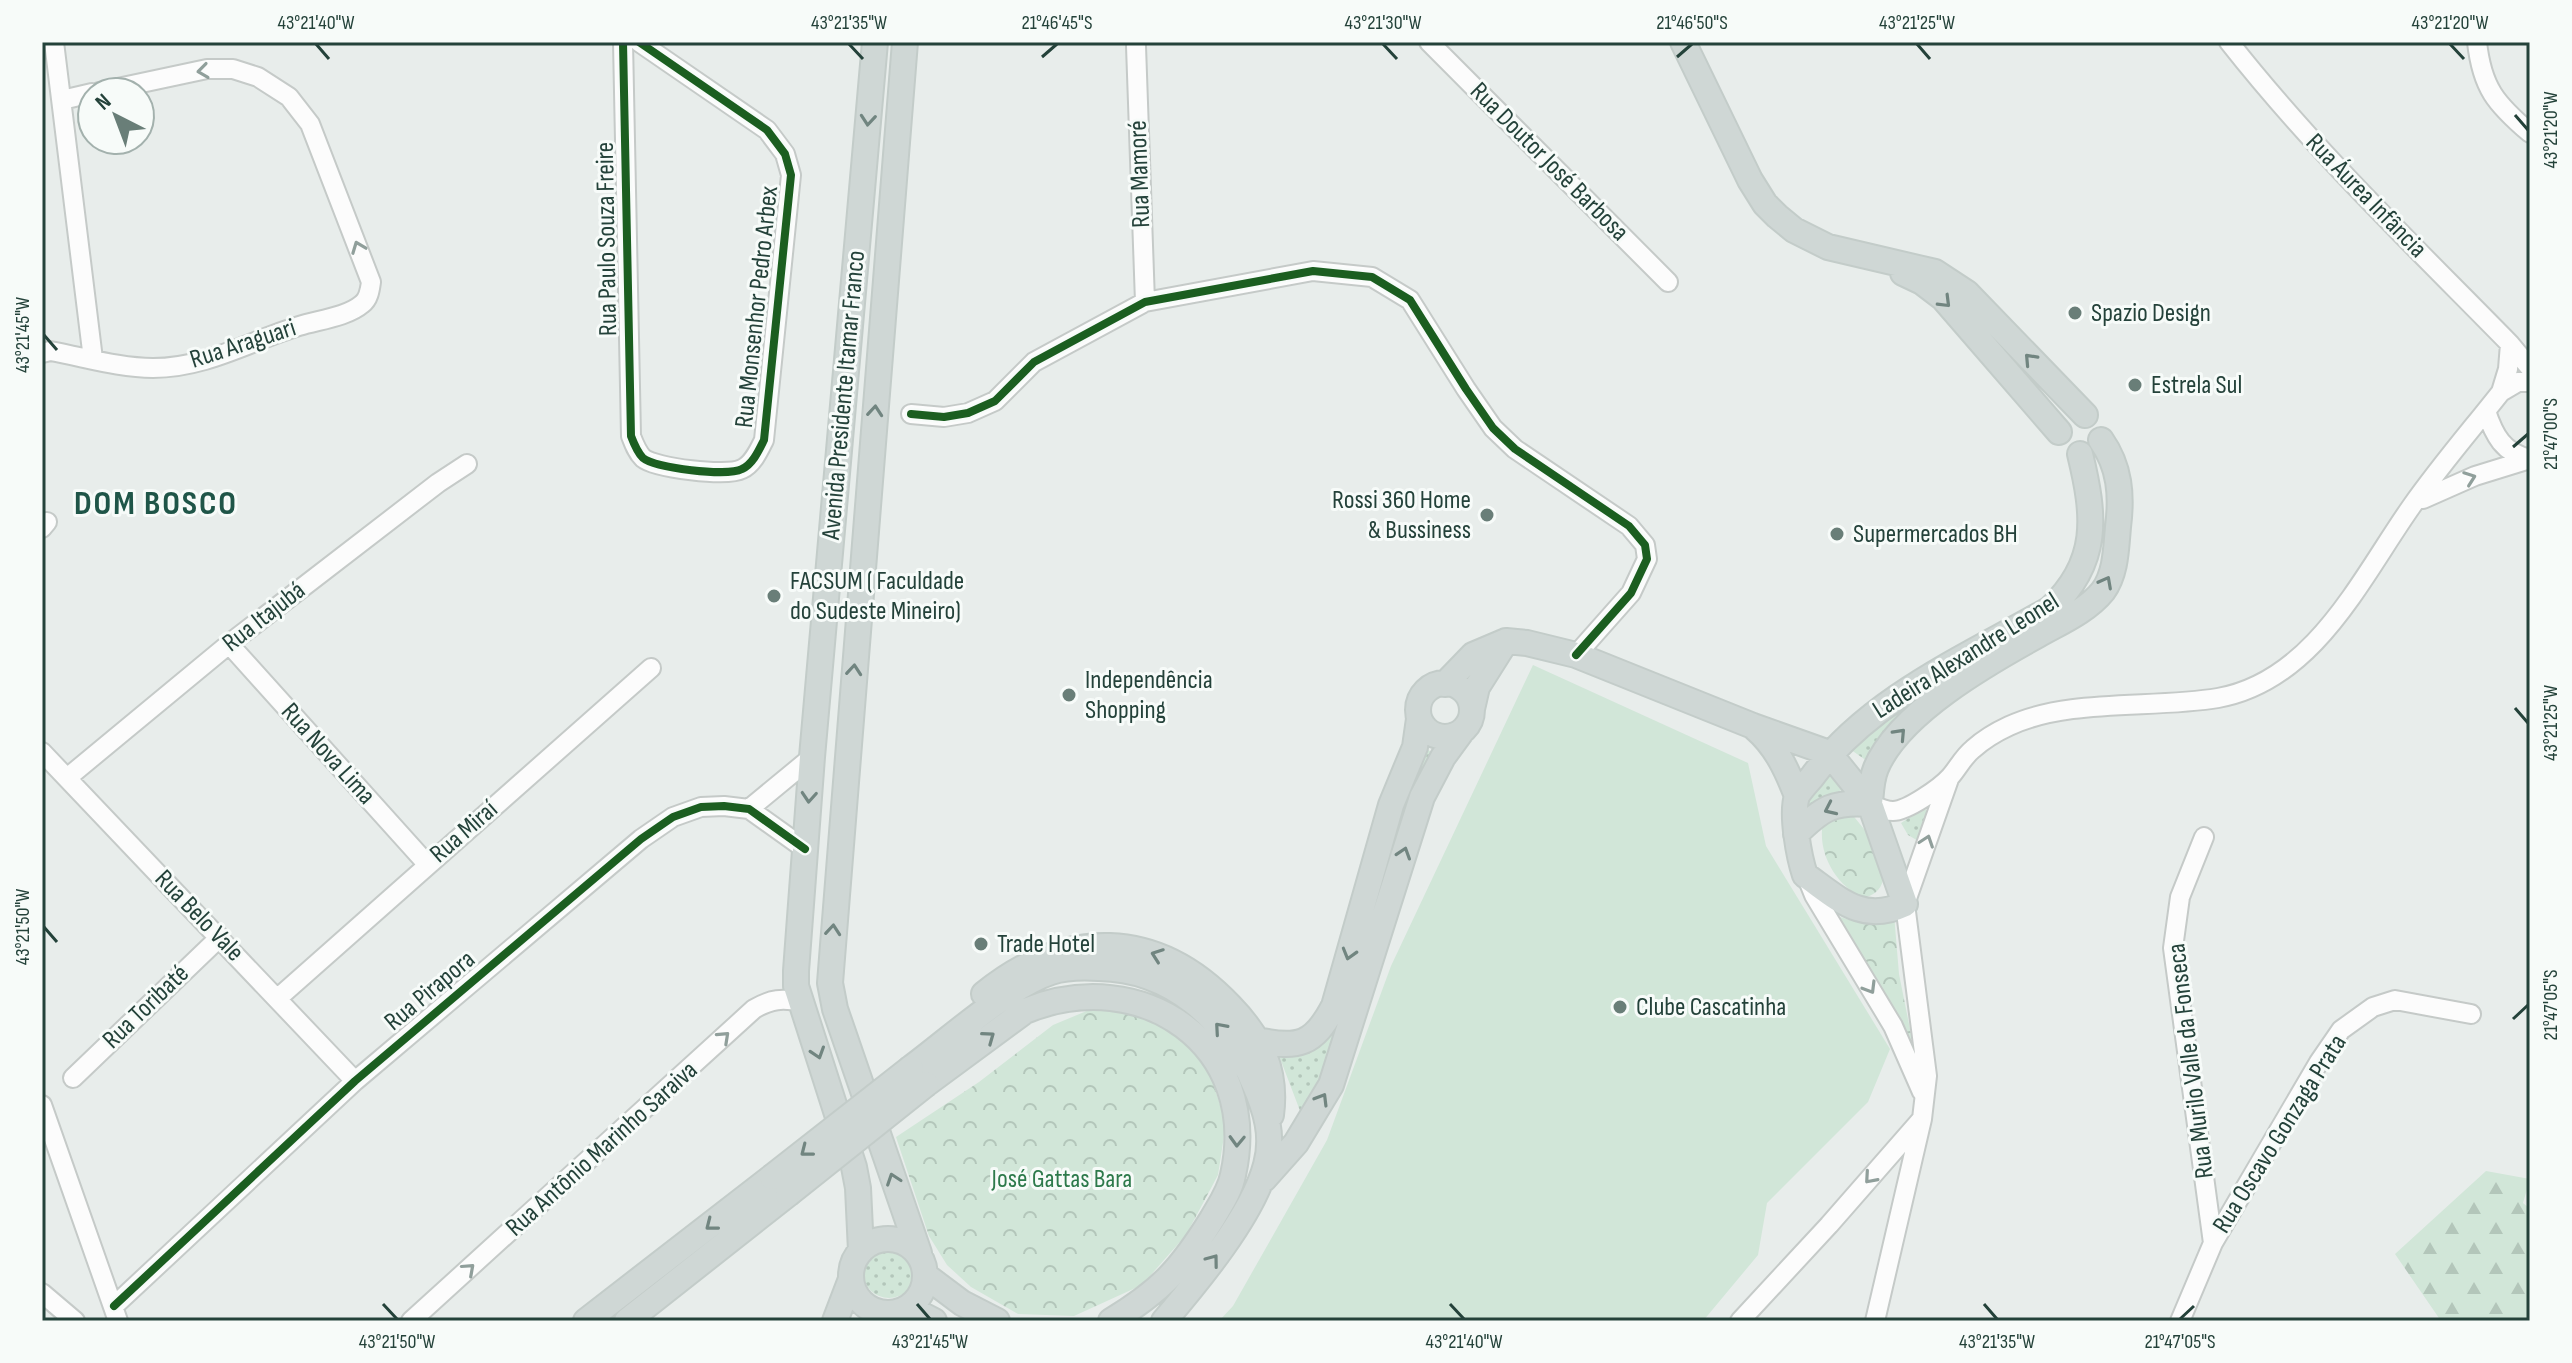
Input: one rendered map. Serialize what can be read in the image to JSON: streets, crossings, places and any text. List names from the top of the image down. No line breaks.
{"streets":{"main road":["Avenida Presidente Itamar Franco","Ladeira Alexandre Leonel"],"street":["Rua Doutor José Barbosa","Rua Mamoré","Rua Áurea Infância","Rua Paulo Souza Freire","Rua Monsenhor Pedro Arbex","Rua Araguari","Rua Itajubá","Rua Nova Lima","Rua Miraí","Rua Belo Vale","Rua Pirapora","Rua Toribaté","Rua Murilo Valle da Fonseca","Rua Oscavo Gonzaga Prata","Rua Antônio Marinho Saraiva"]},"crossings":[["Rua Paulo Souza Freire","Rua Monsenhor Pedro Arbex"],["Avenida Presidente Itamar Franco","Rua Antônio Marinho Saraiva"],["Rua Itajubá","Rua Nova Lima"],["Rua Itajubá","Rua Belo Vale"],["Rua Nova Lima","Rua Miraí"],["Rua Miraí","Rua Belo Vale"],["Rua Belo Vale","Rua Pirapora"],["Rua Belo Vale","Rua Toribaté"],["Rua Murilo Valle da Fonseca","Rua Oscavo Gonzaga Prata"]],"one_way":["Rua Antônio Marinho Saraiva"],"districts":["DOM BOSCO"],"parks":["José Gattas Bara"],"places":["Spazio Design","Estrela Sul","Rossi 360 Home & Bussiness","Supermercados BH","FACSUM ( Faculdade do Sudeste Mineiro)","Independência Shopping","Trade Hotel","Clube Cascatinha"],"north":"top left","coordinates":["43°21'40\"W","43°21'35\"W","21°46'45\"S","43°21'30\"W","21°46'50\"S","43°21'25\"W","43°21'20\"W","43°21'45\"W","21°47'00\"S","43°21'50\"W","21°47'05\"S"]}
